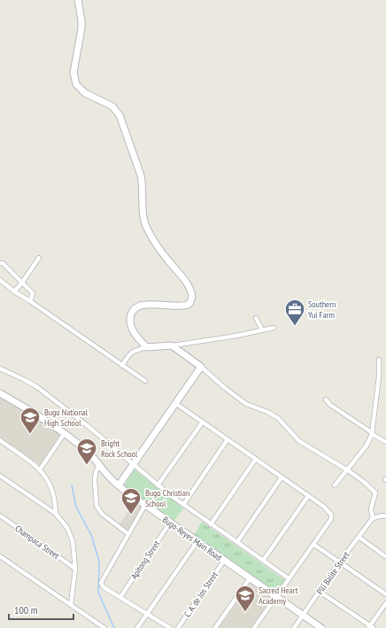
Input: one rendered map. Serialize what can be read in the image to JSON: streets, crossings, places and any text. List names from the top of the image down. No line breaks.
{"streets":{"street":["Bugo-Reyes Main Road","Champaca Street","Apitong Street","Pili Balite Street","C. A. de Jos Street"]},"crossings":[["Bugo-Reyes Main Road","Apitong Street"],["Bugo-Reyes Main Road","Pili Balite Street"],["Bugo-Reyes Main Road","C. A. de Jos Street"]],"places":{"office":["Southern Yui Farm"],"school or university":["Bugo National High School","Bright Rock School","Bugo Christian School","Sacred Heart Academy"]},"scale_bar":"100 m"}
